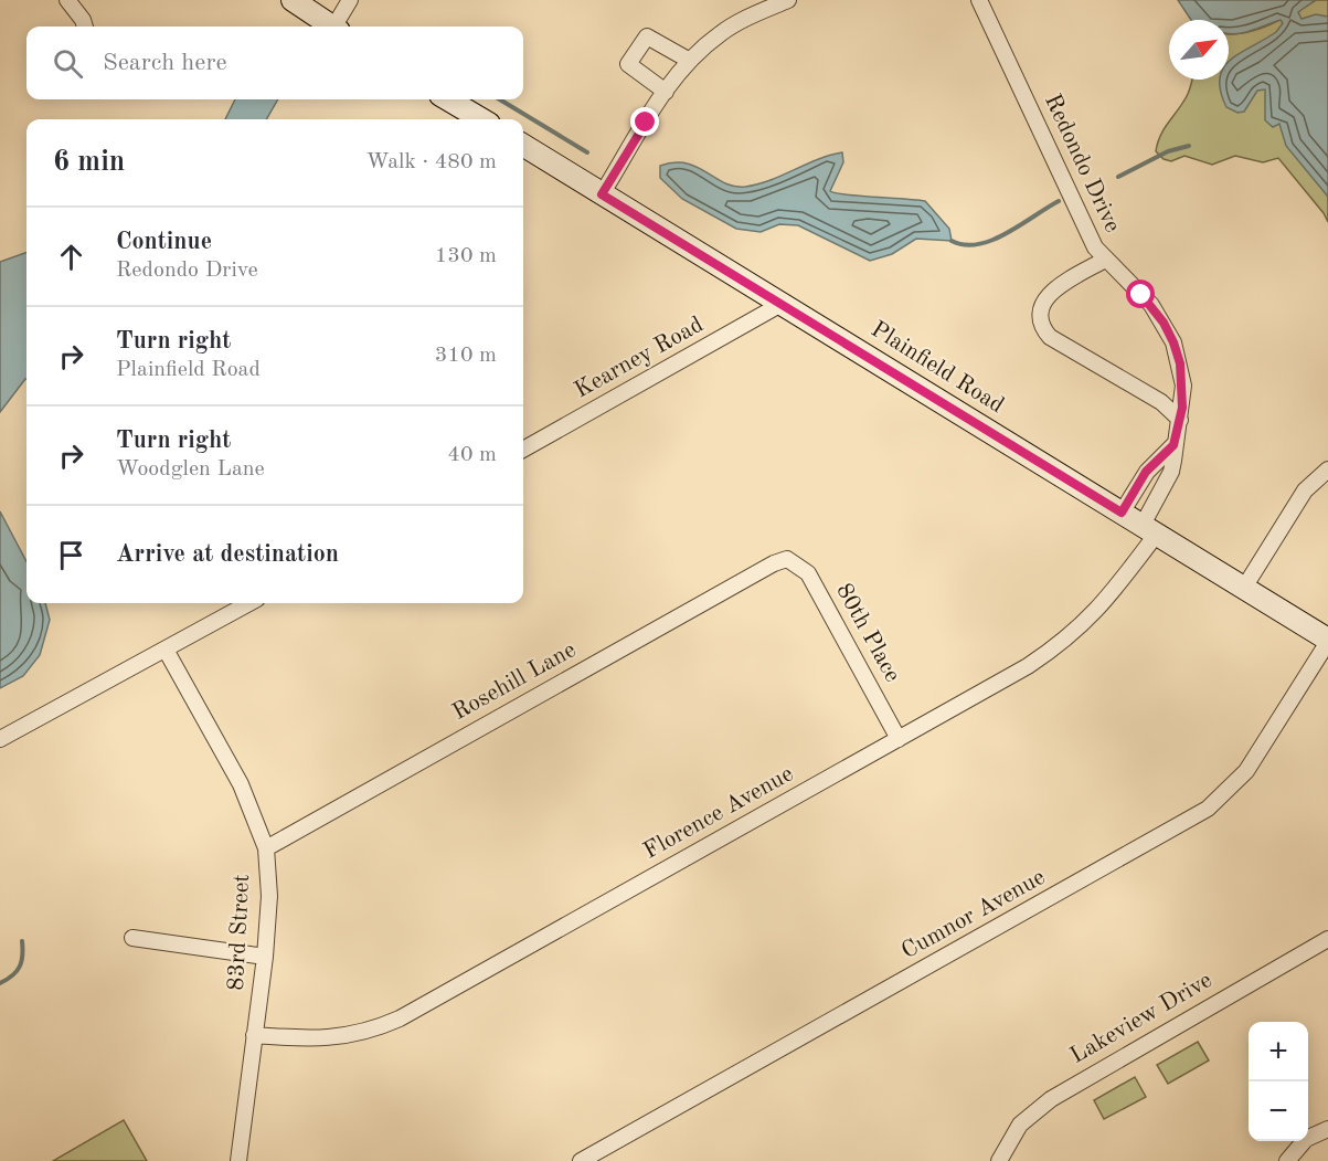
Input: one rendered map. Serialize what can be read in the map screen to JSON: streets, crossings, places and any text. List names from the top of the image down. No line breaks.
{"streets":{"main road":["Plainfield Road"],"street":["Redondo Drive","Kearney Road","80th Place","Rosehill Lane","Florence Avenue","Cumnor Avenue","83rd Street","Lakeview Drive"]},"crossings":[["Redondo Drive","Plainfield Road"],["Redondo Drive","Florence Avenue"],["Kearney Road","Plainfield Road"],["Plainfield Road","Florence Avenue"],["Plainfield Road","Cumnor Avenue"],["80th Place","Rosehill Lane"],["80th Place","Florence Avenue"],["Rosehill Lane","83rd Street"],["Florence Avenue","83rd Street"]],"north":"top right","page":{"search":"Search here","heading":["6 min","Walk · 480 m"],"list":[["Continue","Redondo Drive","130 m"],["Turn right","Plainfield Road","310 m"],["Turn right","Woodglen Lane","40 m"],"Arrive at destination"],"map_buttons":["+","−"]}}
